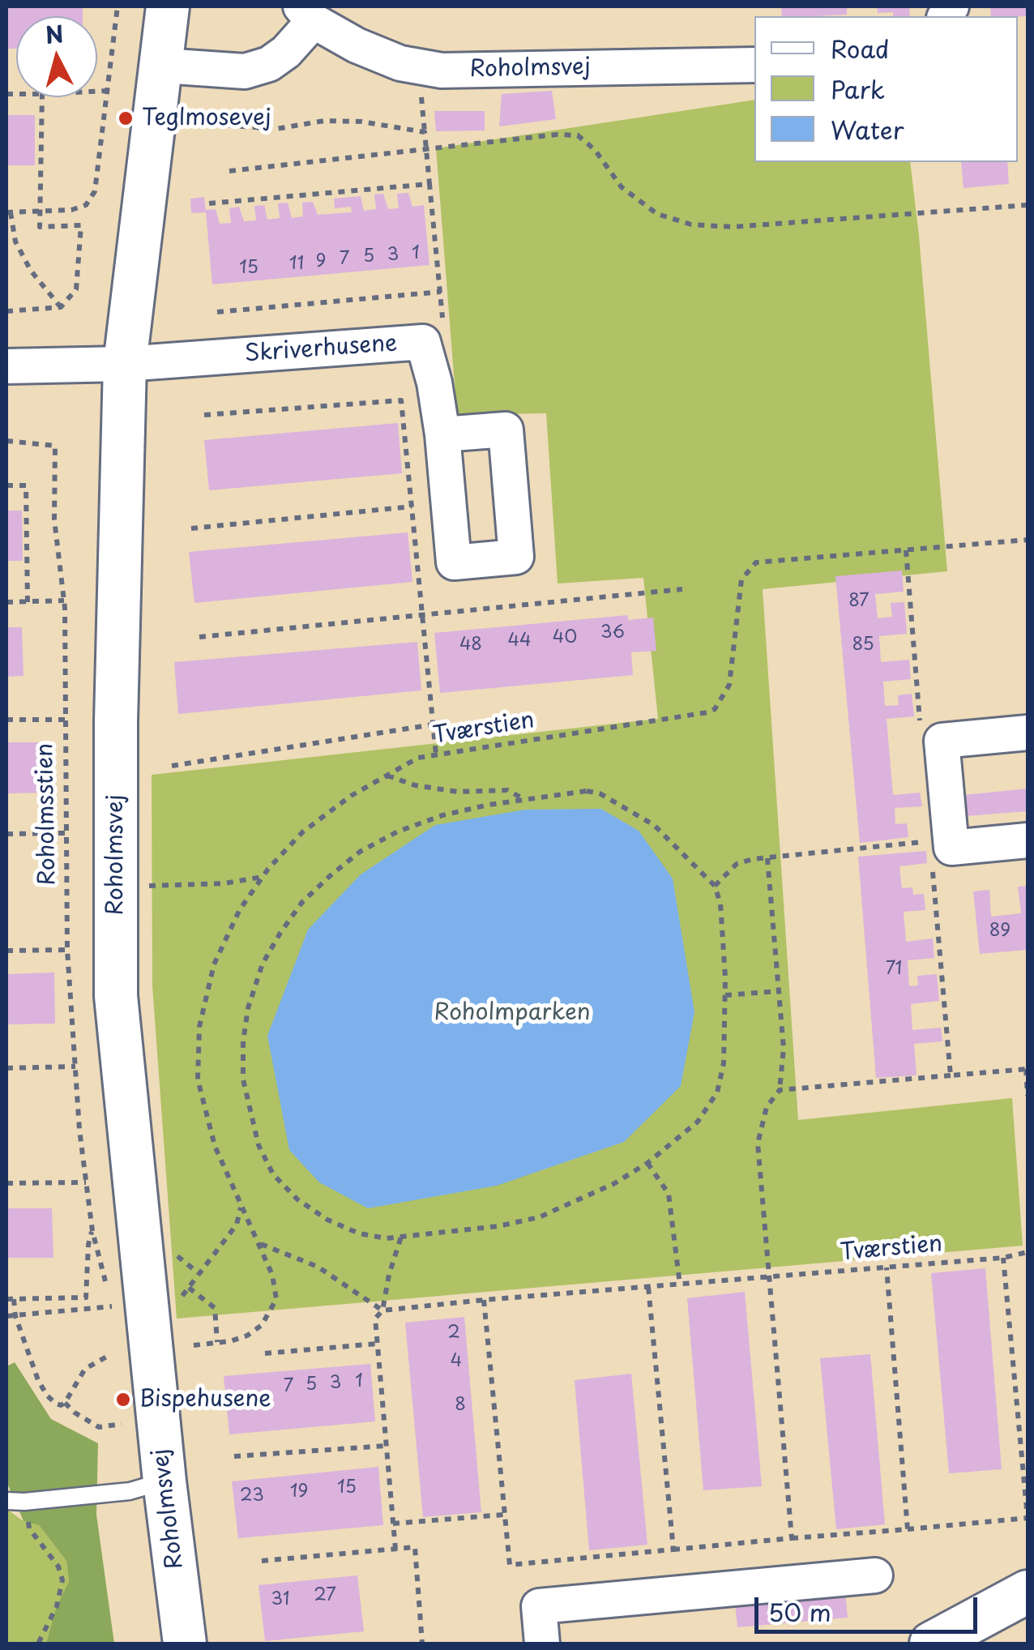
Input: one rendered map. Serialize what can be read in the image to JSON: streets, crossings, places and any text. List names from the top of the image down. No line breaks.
{"streets":{"street":["Roholmsvej","Skriverhusene"],"path":["Tværstien","Roholmsstien"]},"crossings":[["Roholmsvej","Skriverhusene"]],"parks":["Roholmparken"],"places":["Teglmosevej","Bispehusene"],"house_numbers":["1","3","5","7","9","11","15","87","36","40","44","48","85","89","71","2","4","1","3","5","7","8","15","19","23","27","31"],"legend":["Road","Park","Water"],"scale_bar":"50 m","north":"top"}
